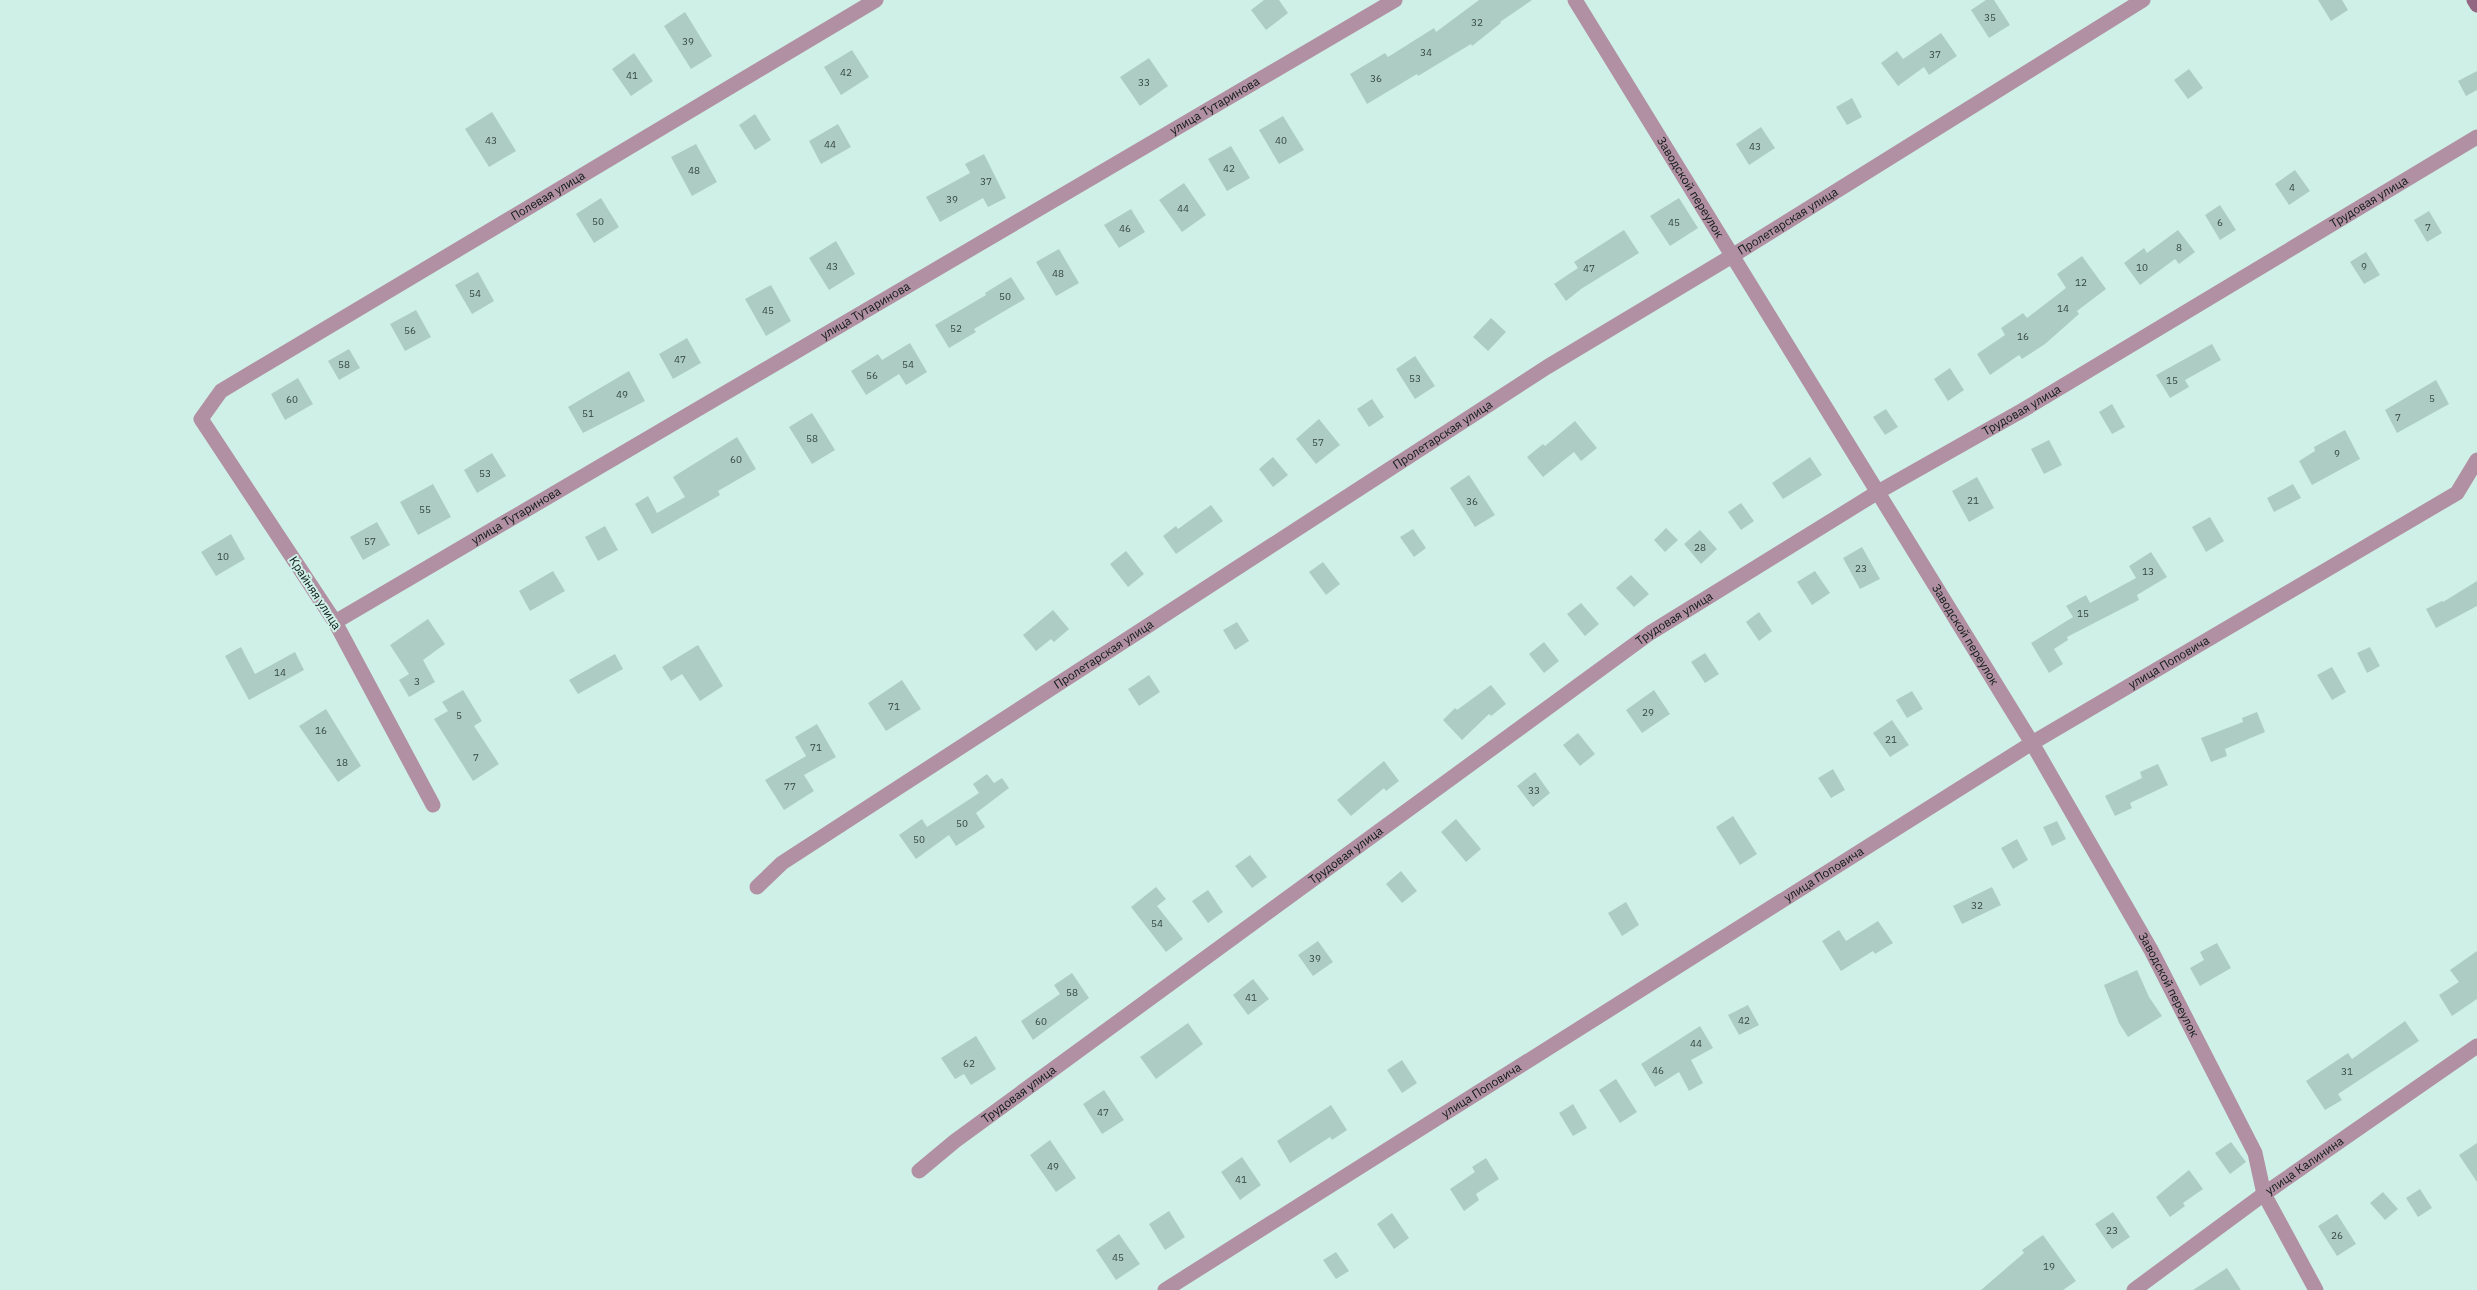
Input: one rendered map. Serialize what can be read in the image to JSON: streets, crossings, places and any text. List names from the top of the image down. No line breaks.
{"streets":{"street":["улица Тутаринова","Заводской переулок","Полевая улица","Трудовая улица","Пролетарская улица","Крайняя улица","улица Поповича","улица Калинина"]},"crossings":[["улица Тутаринова","Крайняя улица"],["Заводской переулок","Трудовая улица"],["Заводской переулок","Пролетарская улица"],["Заводской переулок","улица Поповича"],["Заводской переулок","улица Калинина"],["Полевая улица","Крайняя улица"]],"house_numbers":["35","32","39","34","37","42","41","36","33","43","40","44","43","42","48","37","4","39","44","50","45","6","7","46","8","43","9","10","47","48","12","54","50","14","45","52","56","16","47","58","54","56","53","15","49","5","60","51","7","58","57","9","60","53","21","36","55","57","28","10","23","13","15","14","3","71","29","5","16","21","71","7","18","77","33","50","50","32","54","39","58","41","42","60","44","62","46","31","47","49","41","23","26","45","19"]}
